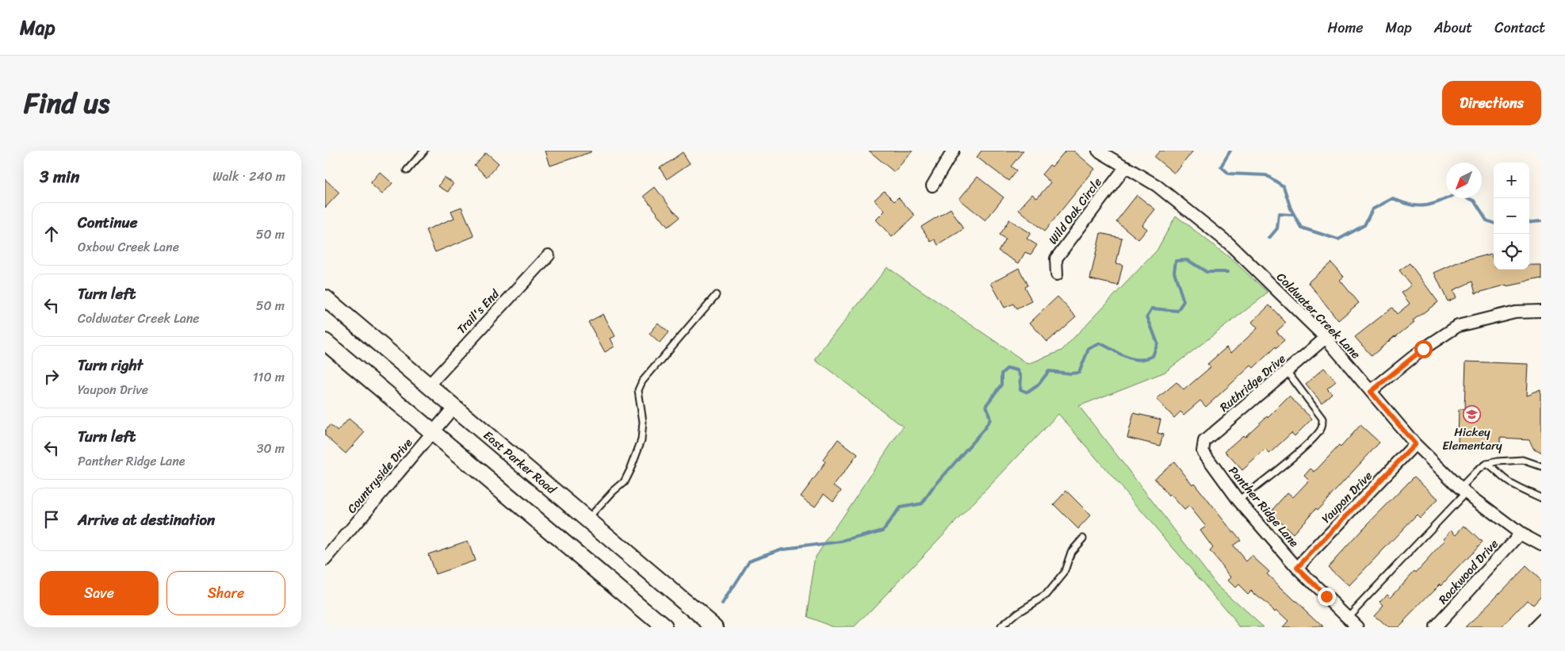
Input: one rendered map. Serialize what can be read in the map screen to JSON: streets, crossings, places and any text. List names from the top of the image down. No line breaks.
{"streets":{"main road":["East Parker Road"],"street":["Wild Oak Circle","Trail's End","Coldwater Creek Lane","Ruthridge Drive","Countryside Drive","Yaupon Drive","Panther Ridge Lane","Rockwood Drive"]},"crossings":[["Wild Oak Circle","Coldwater Creek Lane"],["Trail's End","East Parker Road"],["Coldwater Creek Lane","Ruthridge Drive"],["Coldwater Creek Lane","Yaupon Drive"],["Coldwater Creek Lane","Rockwood Drive"],["Ruthridge Drive","Panther Ridge Lane"],["East Parker Road","Countryside Drive"],["Yaupon Drive","Panther Ridge Lane"]],"places":{"school or university":["Hickey Elementary"]},"north":"bottom left","page":{"header":"Map","nav":["Home","Map","About","Contact"],"title":"Find us","buttons":["Directions",["Save","Share"]],"heading":["3 min","Walk · 240 m"],"map_buttons":["+","−"],"list":[["Continue","Oxbow Creek Lane","50 m"],["Turn left","Coldwater Creek Lane","50 m"],["Turn right","Yaupon Drive","110 m"],["Turn left","Panther Ridge Lane","30 m"],"Arrive at destination"]}}
